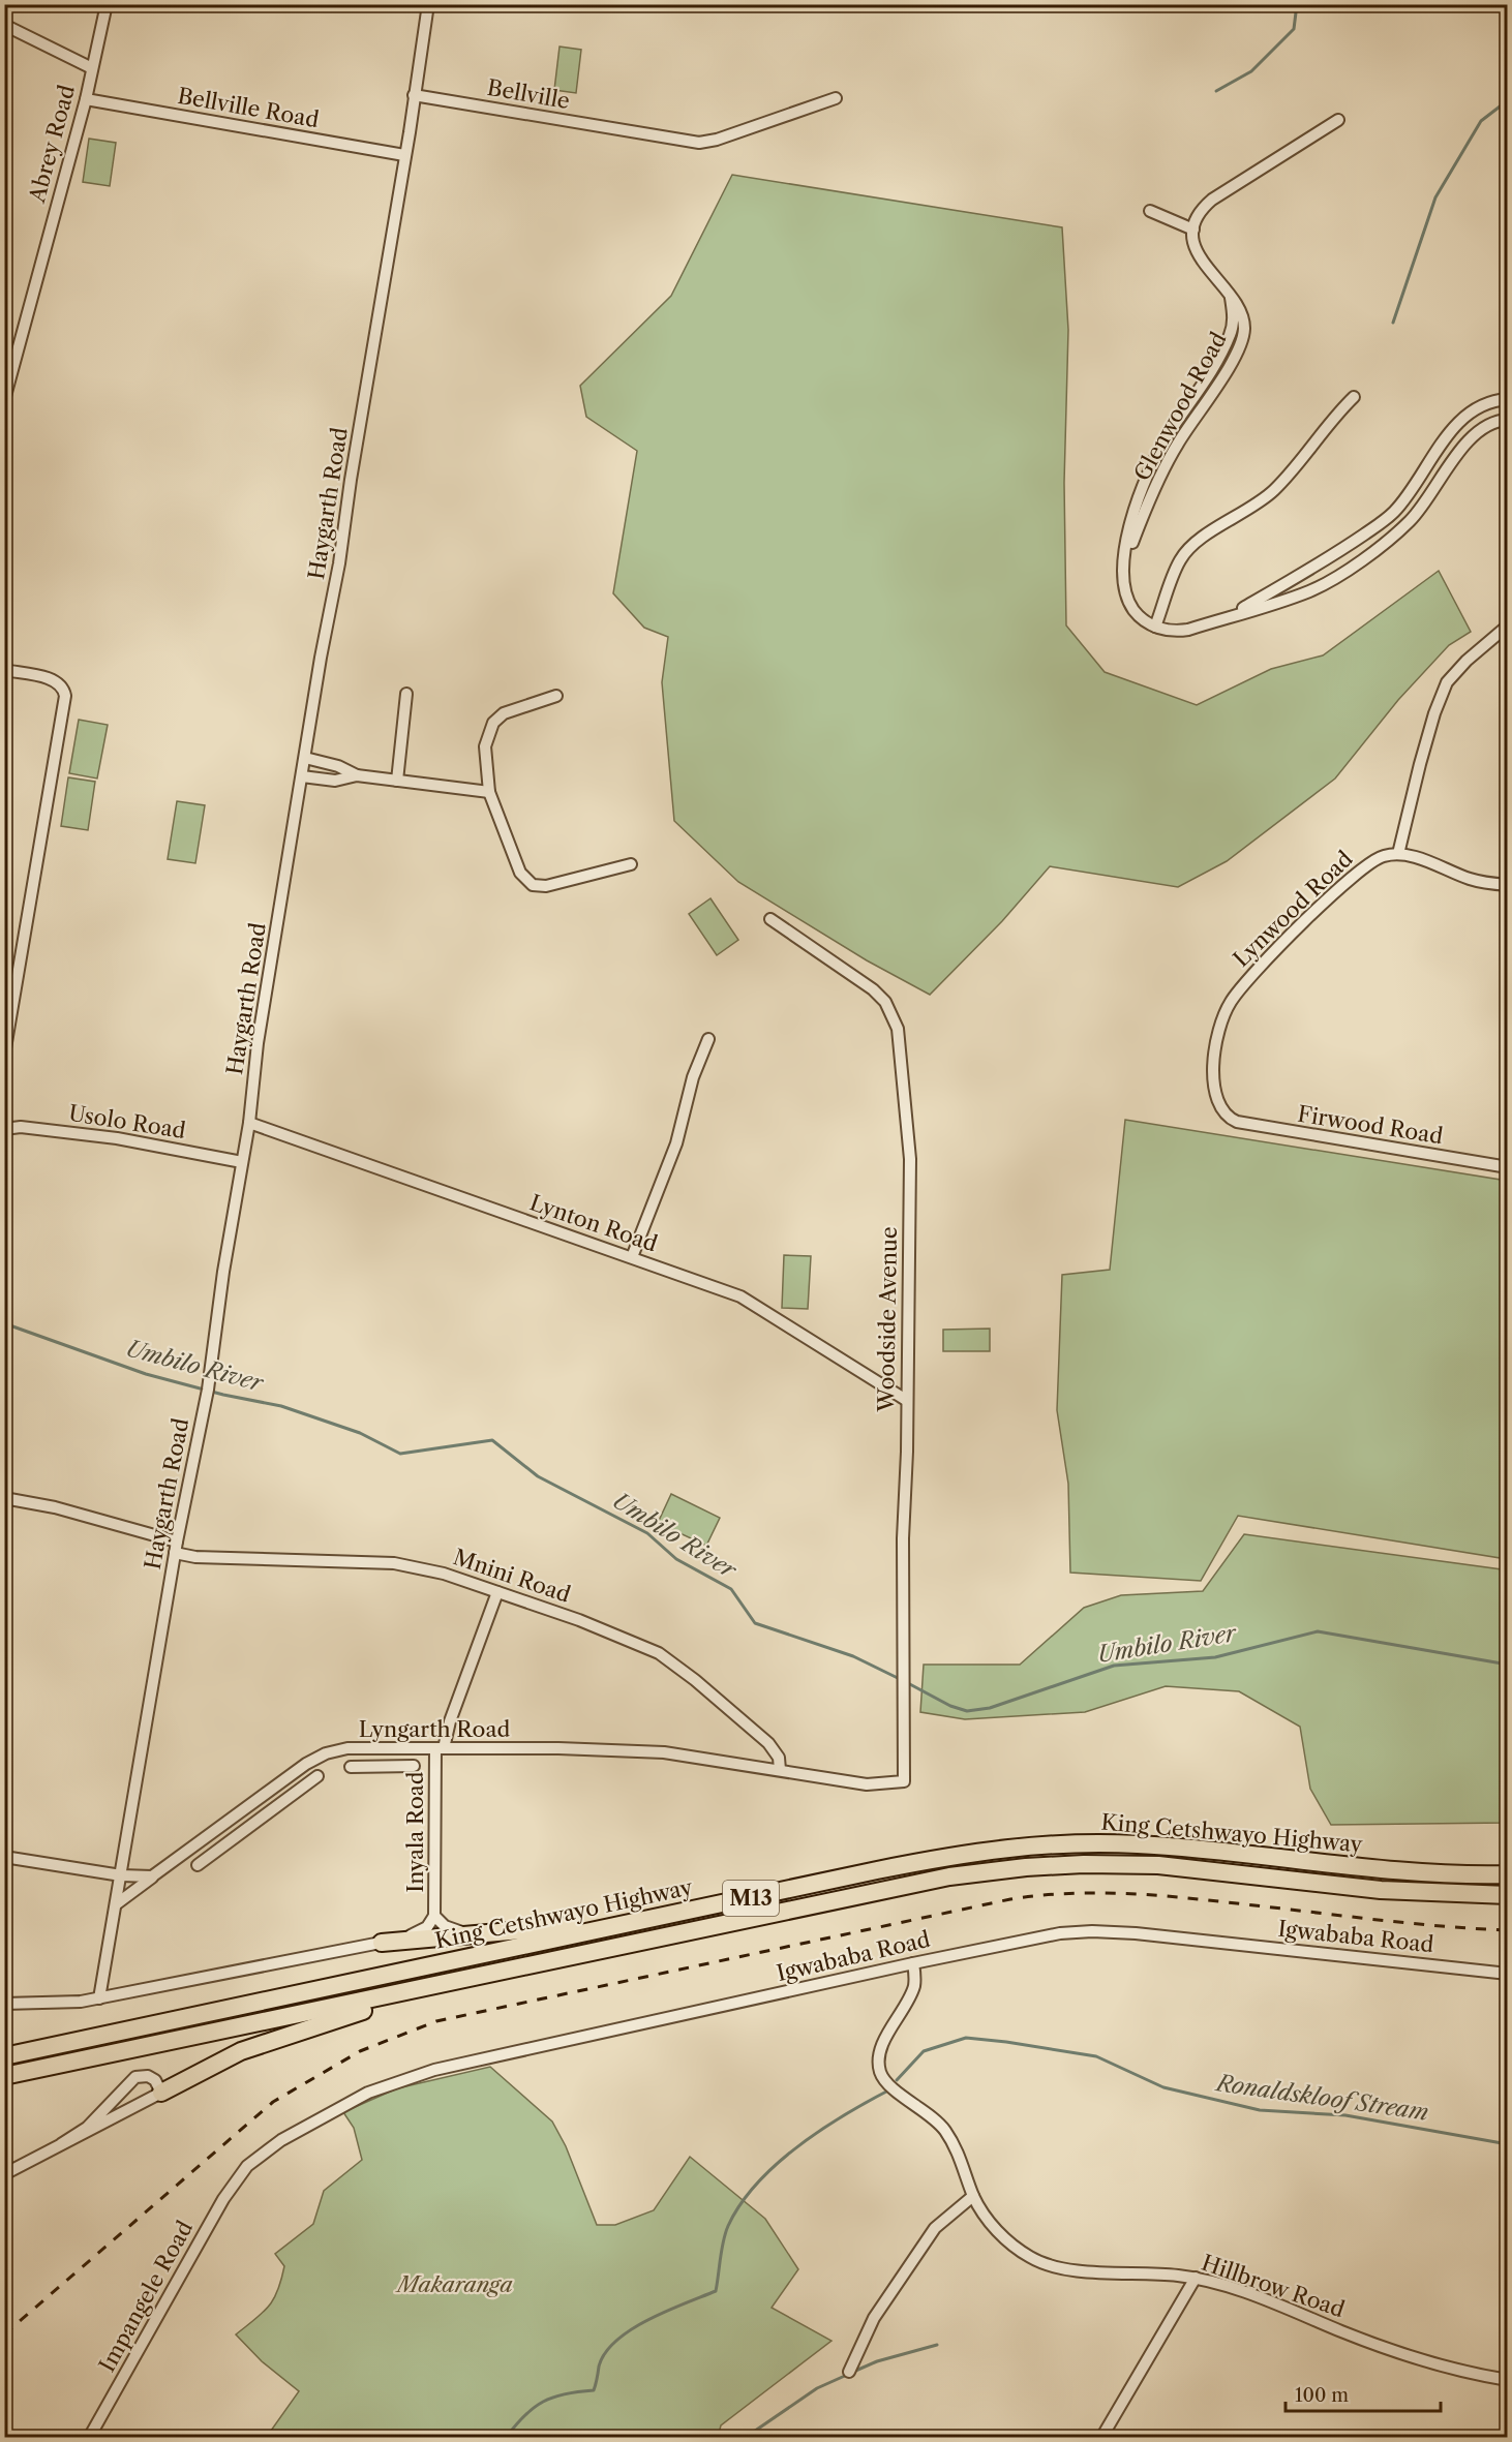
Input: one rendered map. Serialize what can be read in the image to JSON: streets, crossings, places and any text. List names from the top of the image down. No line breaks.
{"streets":{"highway":["King Cetshwayo Highway","M13"],"street":["Bellville","Bellville Road","Abrey Road","Glenwood Road","Haygarth Road","Lynwood Road","Usolo Road","Firwood Road","Lynton Road","Woodside Avenue","Mnini Road","Lyngarth Road","Inyala Road","Igwababa Road","Hillbrow Road","Impangele Road"]},"crossings":[["Bellville","Haygarth Road"],["Bellville Road","Abrey Road"],["Bellville Road","Haygarth Road"],["Haygarth Road","Usolo Road"],["Haygarth Road","Lynton Road"],["Haygarth Road","Mnini Road"],["Haygarth Road","Lyngarth Road"],["Haygarth Road","Inyala Road"],["Lynwood Road","Firwood Road"],["Lynton Road","Woodside Avenue"],["Woodside Avenue","Lyngarth Road"],["Mnini Road","Lyngarth Road"],["Mnini Road","Inyala Road"],["Lyngarth Road","Inyala Road"],["Igwababa Road","Hillbrow Road"],["Igwababa Road","Impangele Road"]],"water":["Umbilo River","Ronaldskloof Stream"],"parks":["Makaranga"],"scale_bar":"100 m"}
